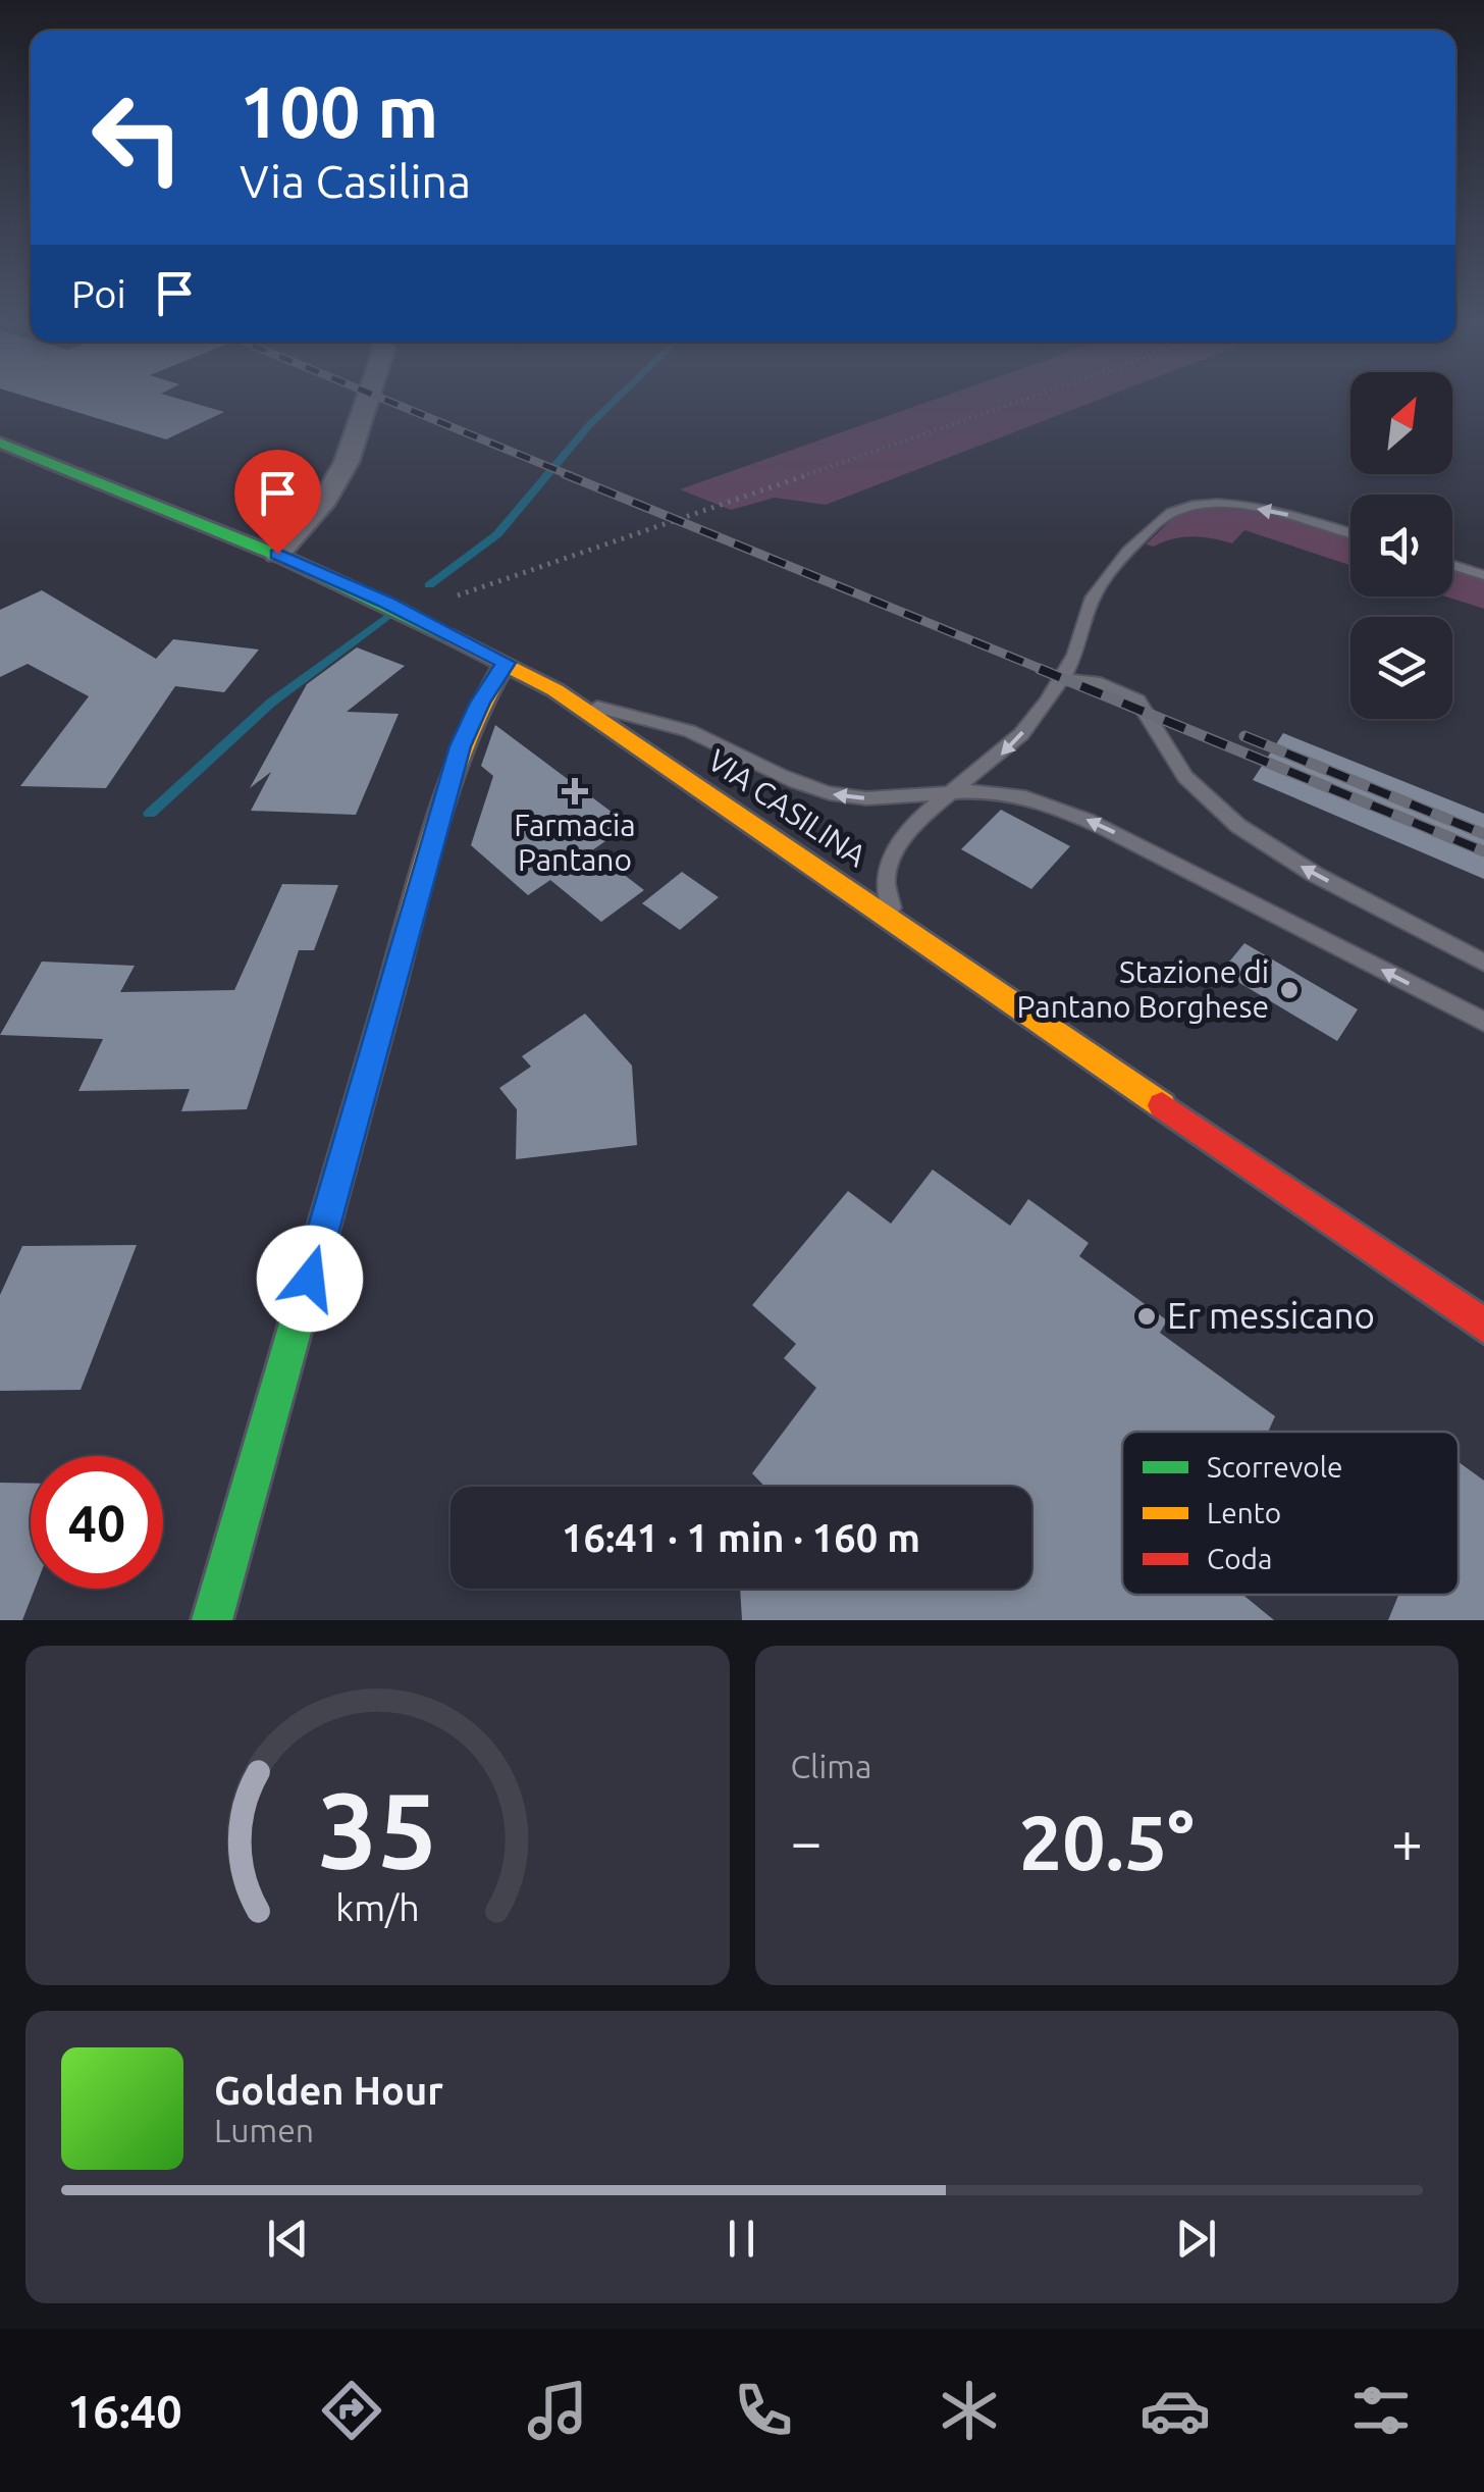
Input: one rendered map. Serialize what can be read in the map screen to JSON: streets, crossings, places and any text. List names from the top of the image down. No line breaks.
{"streets":{"main road":["VIA CASILINA"]},"places":{"health":["Farmacia Pantano"],"other":["Stazione di Pantano Borghese","Er messicano"]},"legend":["Scorrevole","Lento","Coda"],"north":"top right","page":{"turn":["100 m","Via Casilina"],"then":"Poi","limit":"40","trip":"16:41 · 1 min · 160 m","tile":"Clima","heat":["−","20.5°","+"],"song":["Golden Hour","Lumen"],"tabs":"16:40","gauge":["35","km/h"]}}
